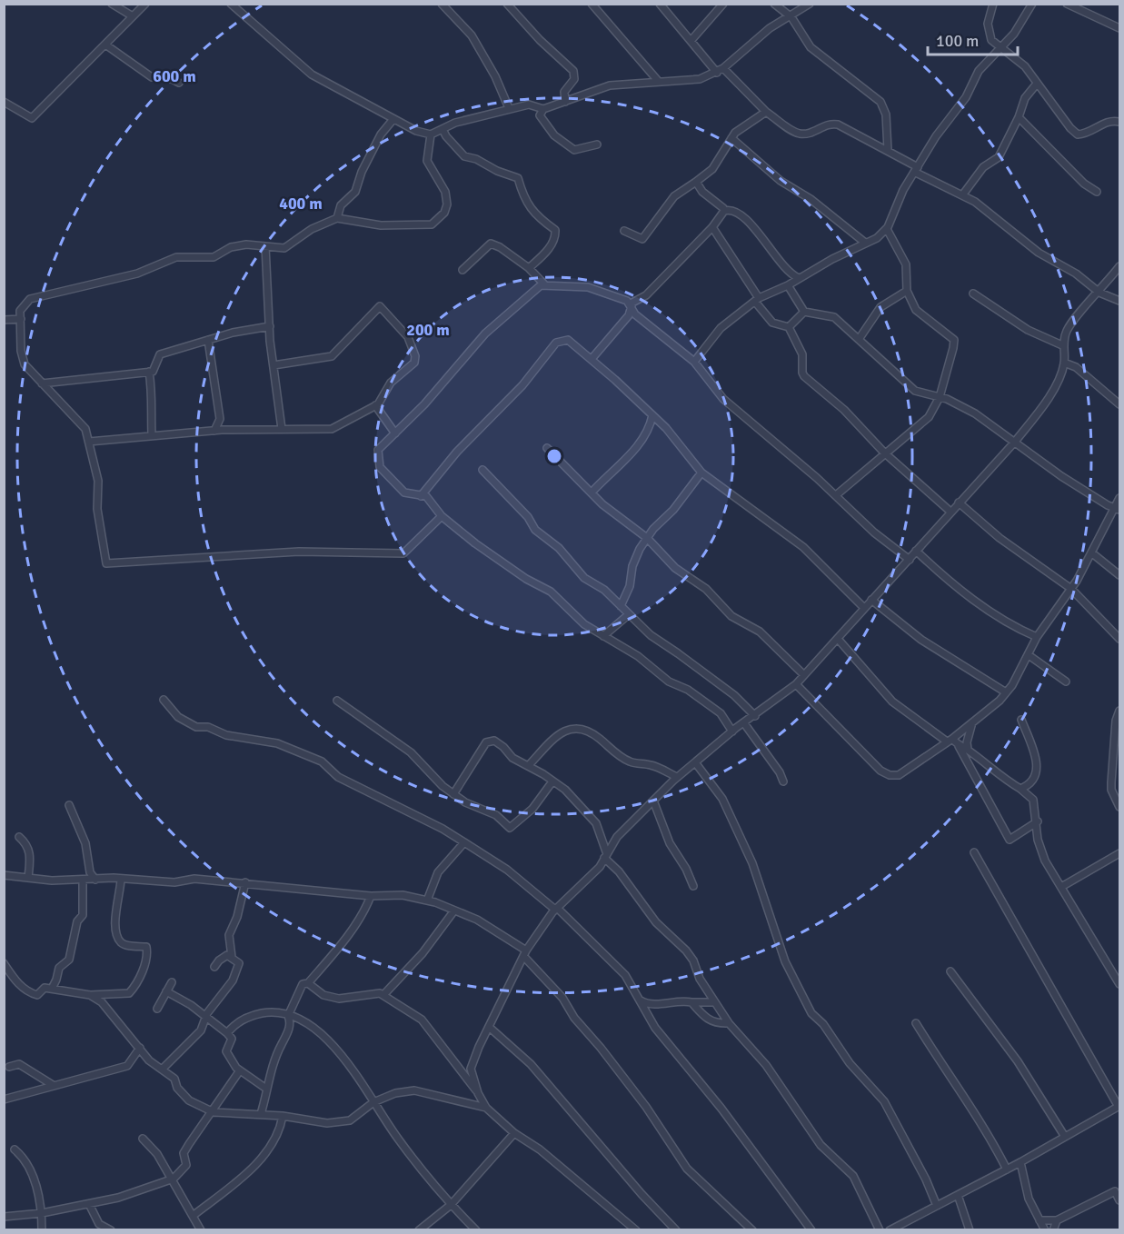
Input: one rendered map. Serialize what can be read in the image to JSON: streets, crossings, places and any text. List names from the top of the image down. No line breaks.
{"scale_bar":"100 m","rings":["600 m","400 m","200 m"]}
